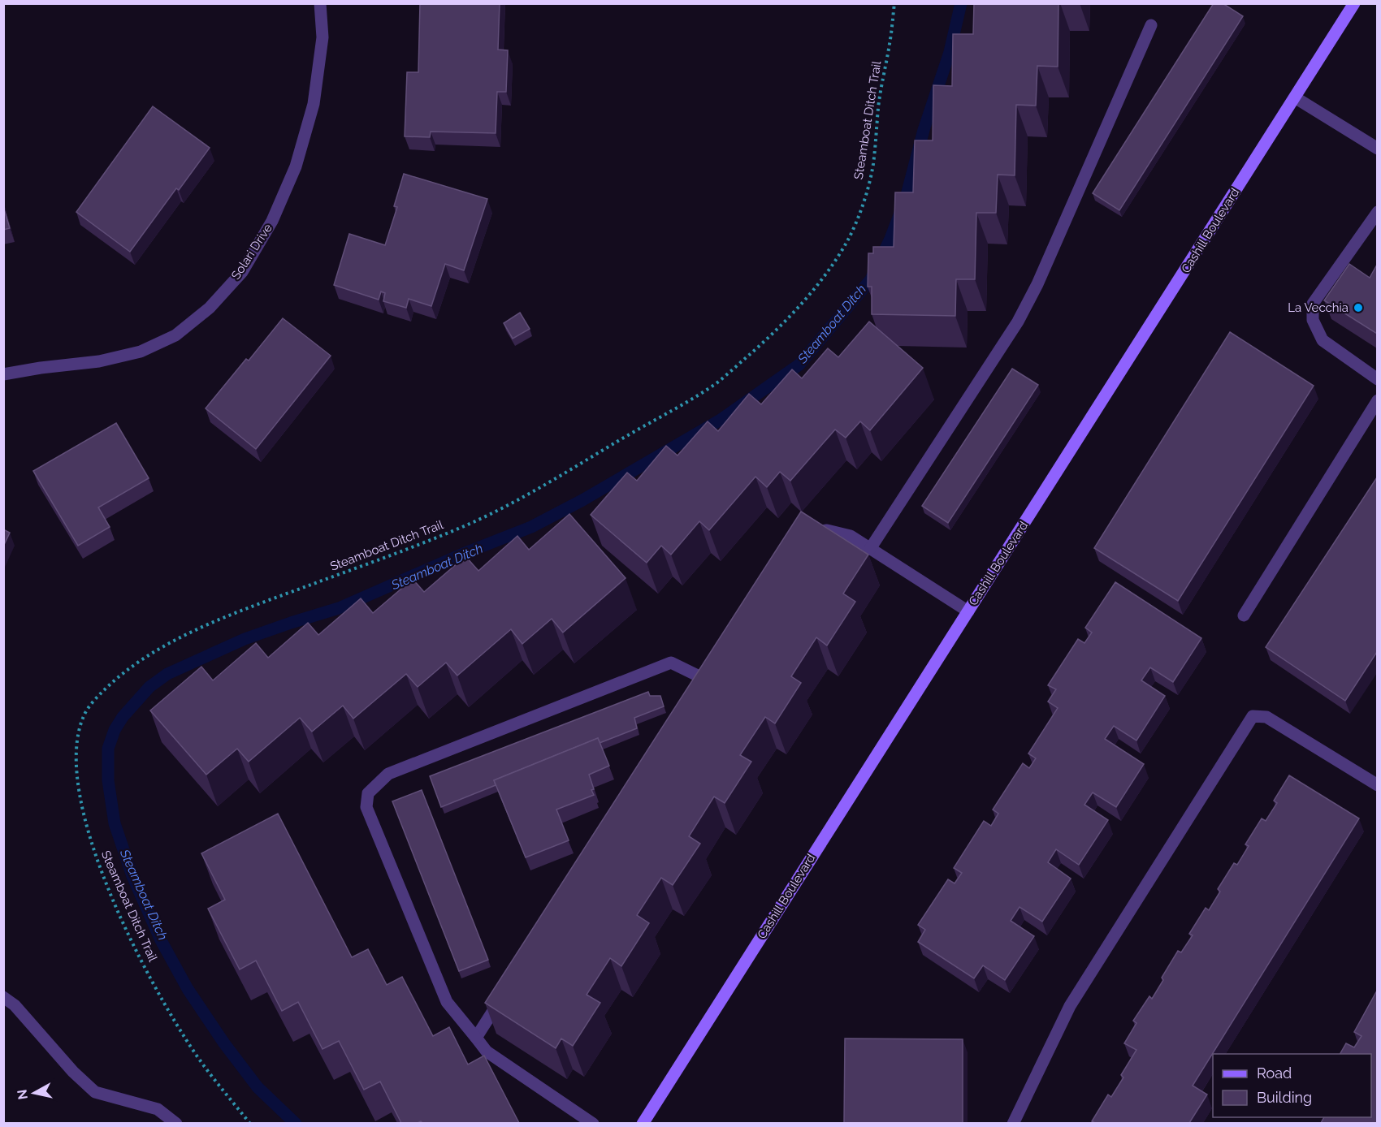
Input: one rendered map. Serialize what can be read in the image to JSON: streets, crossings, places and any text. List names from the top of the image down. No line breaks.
{"streets":{"street":["Cashill Boulevard","Solari Drive"],"path":["Steamboat Ditch Trail"]},"water":["Steamboat Ditch"],"places":["La Vecchia"],"legend":["Road","Building"],"north":"left"}
